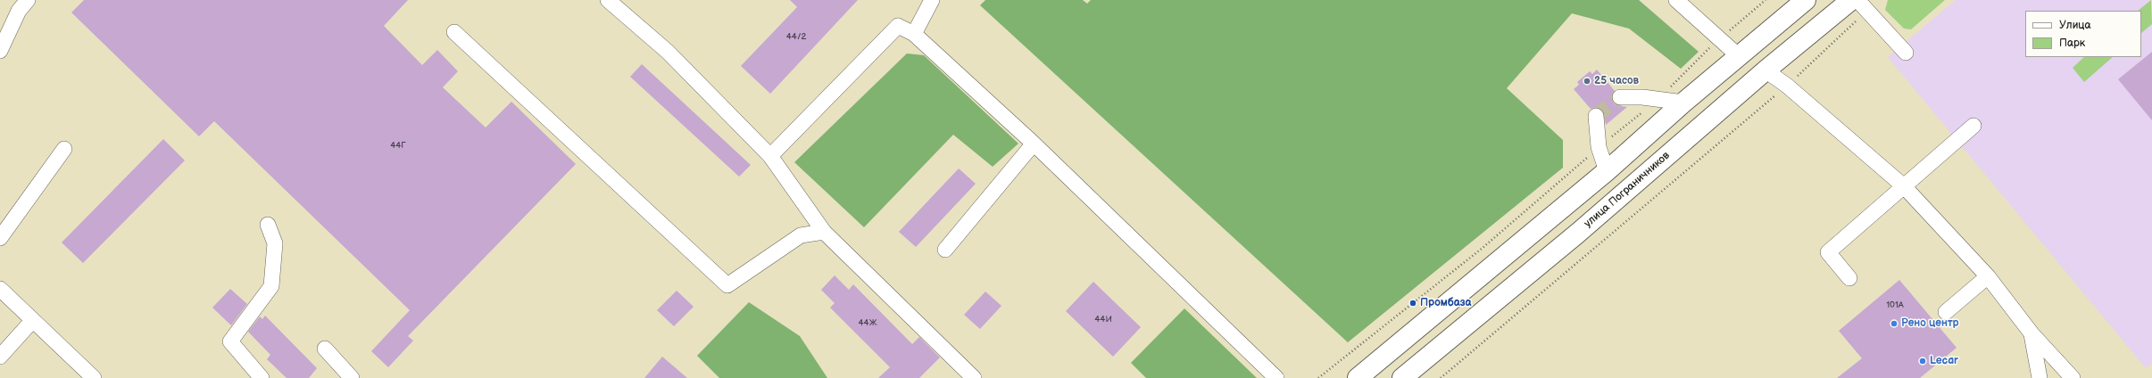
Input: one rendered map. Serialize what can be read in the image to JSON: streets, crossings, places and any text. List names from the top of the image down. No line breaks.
{"streets":{"main road":["улица Пограничников"]},"places":["25 часов","Промбаза","Рено центр","Lecar"],"house_numbers":["44/2","44Г","101А","44И","44Ж"],"legend":["Улица","Парк"]}
